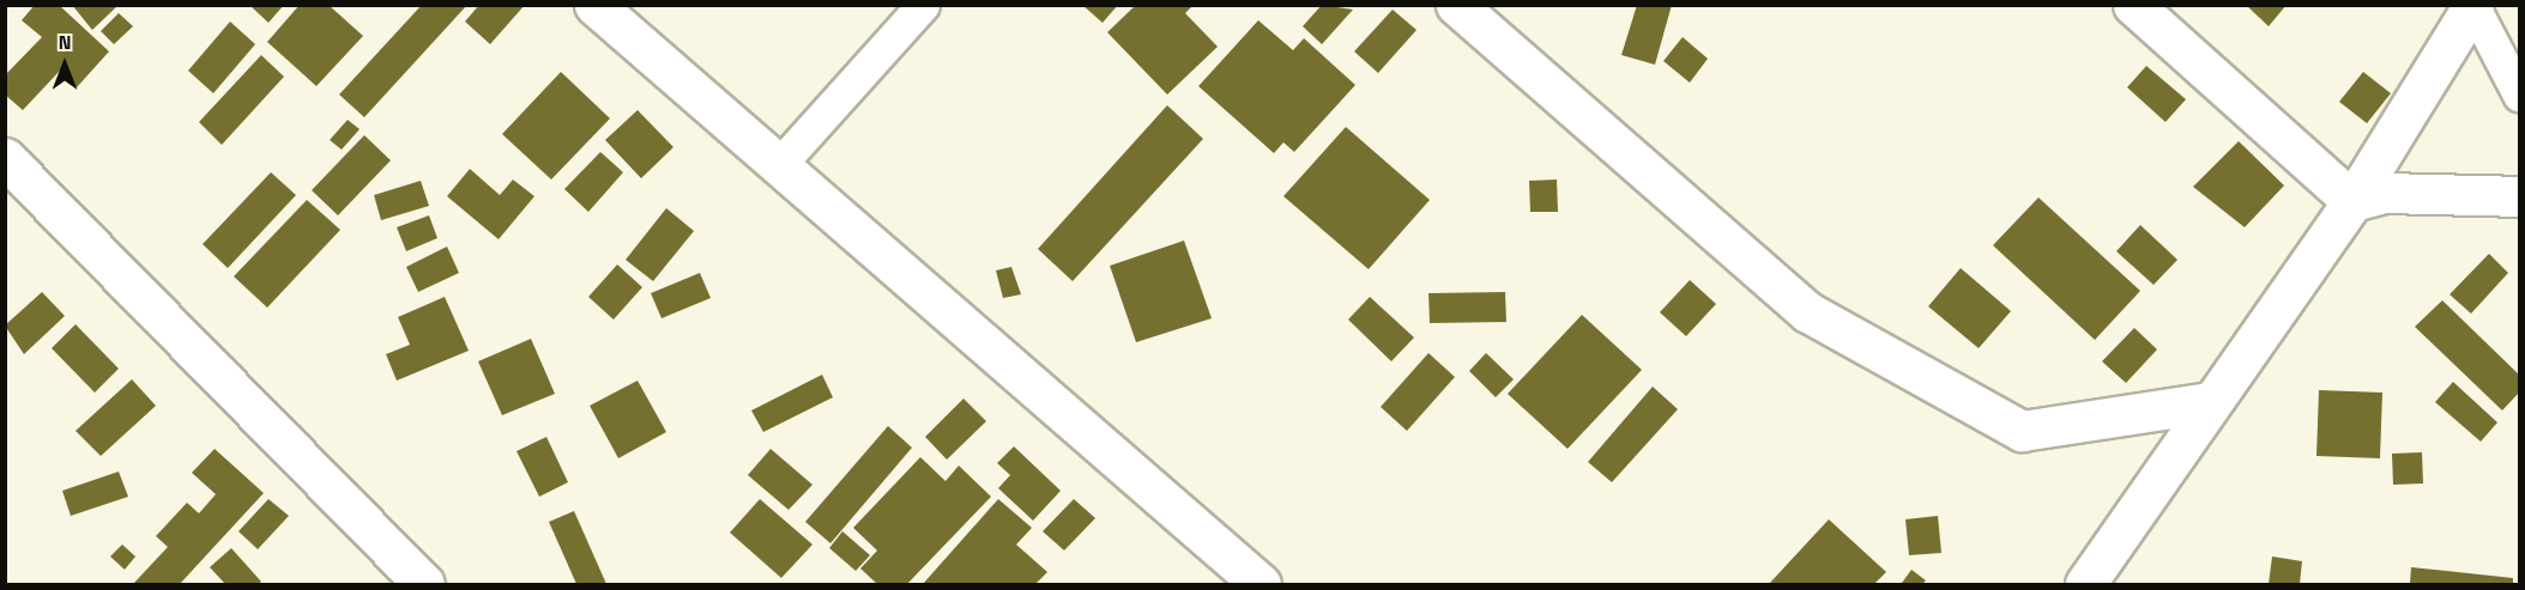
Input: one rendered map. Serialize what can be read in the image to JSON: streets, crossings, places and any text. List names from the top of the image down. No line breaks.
{"north":"top"}
